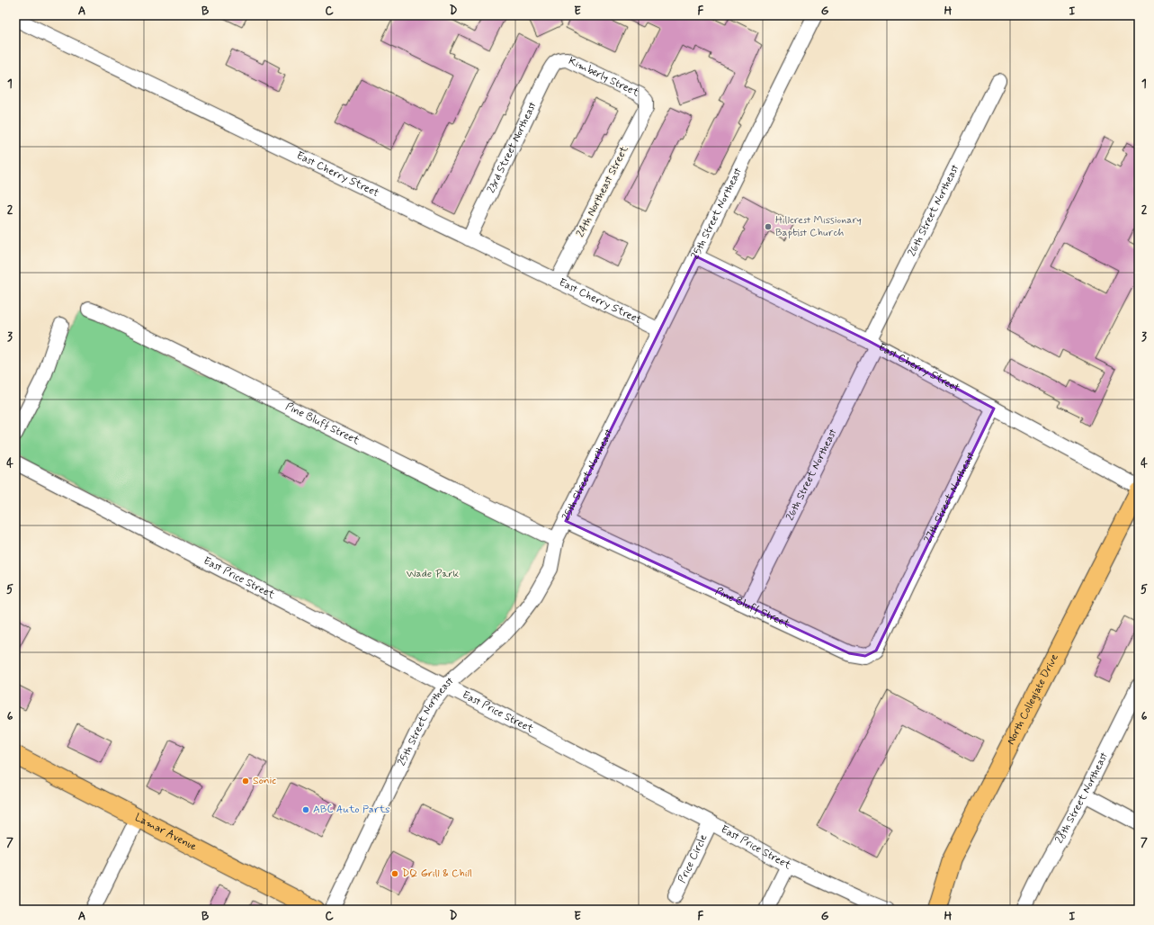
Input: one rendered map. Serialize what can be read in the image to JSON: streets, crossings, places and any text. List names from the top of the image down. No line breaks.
{"streets":{"main road":["North Collegiate Drive","Lamar Avenue"],"street":["Kimberly Street","23rd Street Northeast","East Cherry Street","24th Northeast Street","26th Street Northeast","25th Street Northeast","Pine Bluff Street","27th Street Northeast","East Price Street","28th Street Northeast","Price Circle"]},"crossings":[["Kimberly Street","23rd Street Northeast"],["Kimberly Street","24th Northeast Street"],["23rd Street Northeast","East Cherry Street"],["East Cherry Street","24th Northeast Street"],["East Cherry Street","26th Street Northeast"],["East Cherry Street","25th Street Northeast"],["East Cherry Street","27th Street Northeast"],["26th Street Northeast","Pine Bluff Street"],["25th Street Northeast","Pine Bluff Street"],["25th Street Northeast","East Price Street"],["Pine Bluff Street","27th Street Northeast"],["East Price Street","Price Circle"]],"parks":["Wade Park"],"places":["Hillcrest Missionary Baptist Church","Sonic","ABC Auto Parts","DQ Grill & Chill"],"grid":{"columns":["A","B","C","D","E","F","G","H","I"],"rows":["1","2","3","4","5","6","7"]}}
